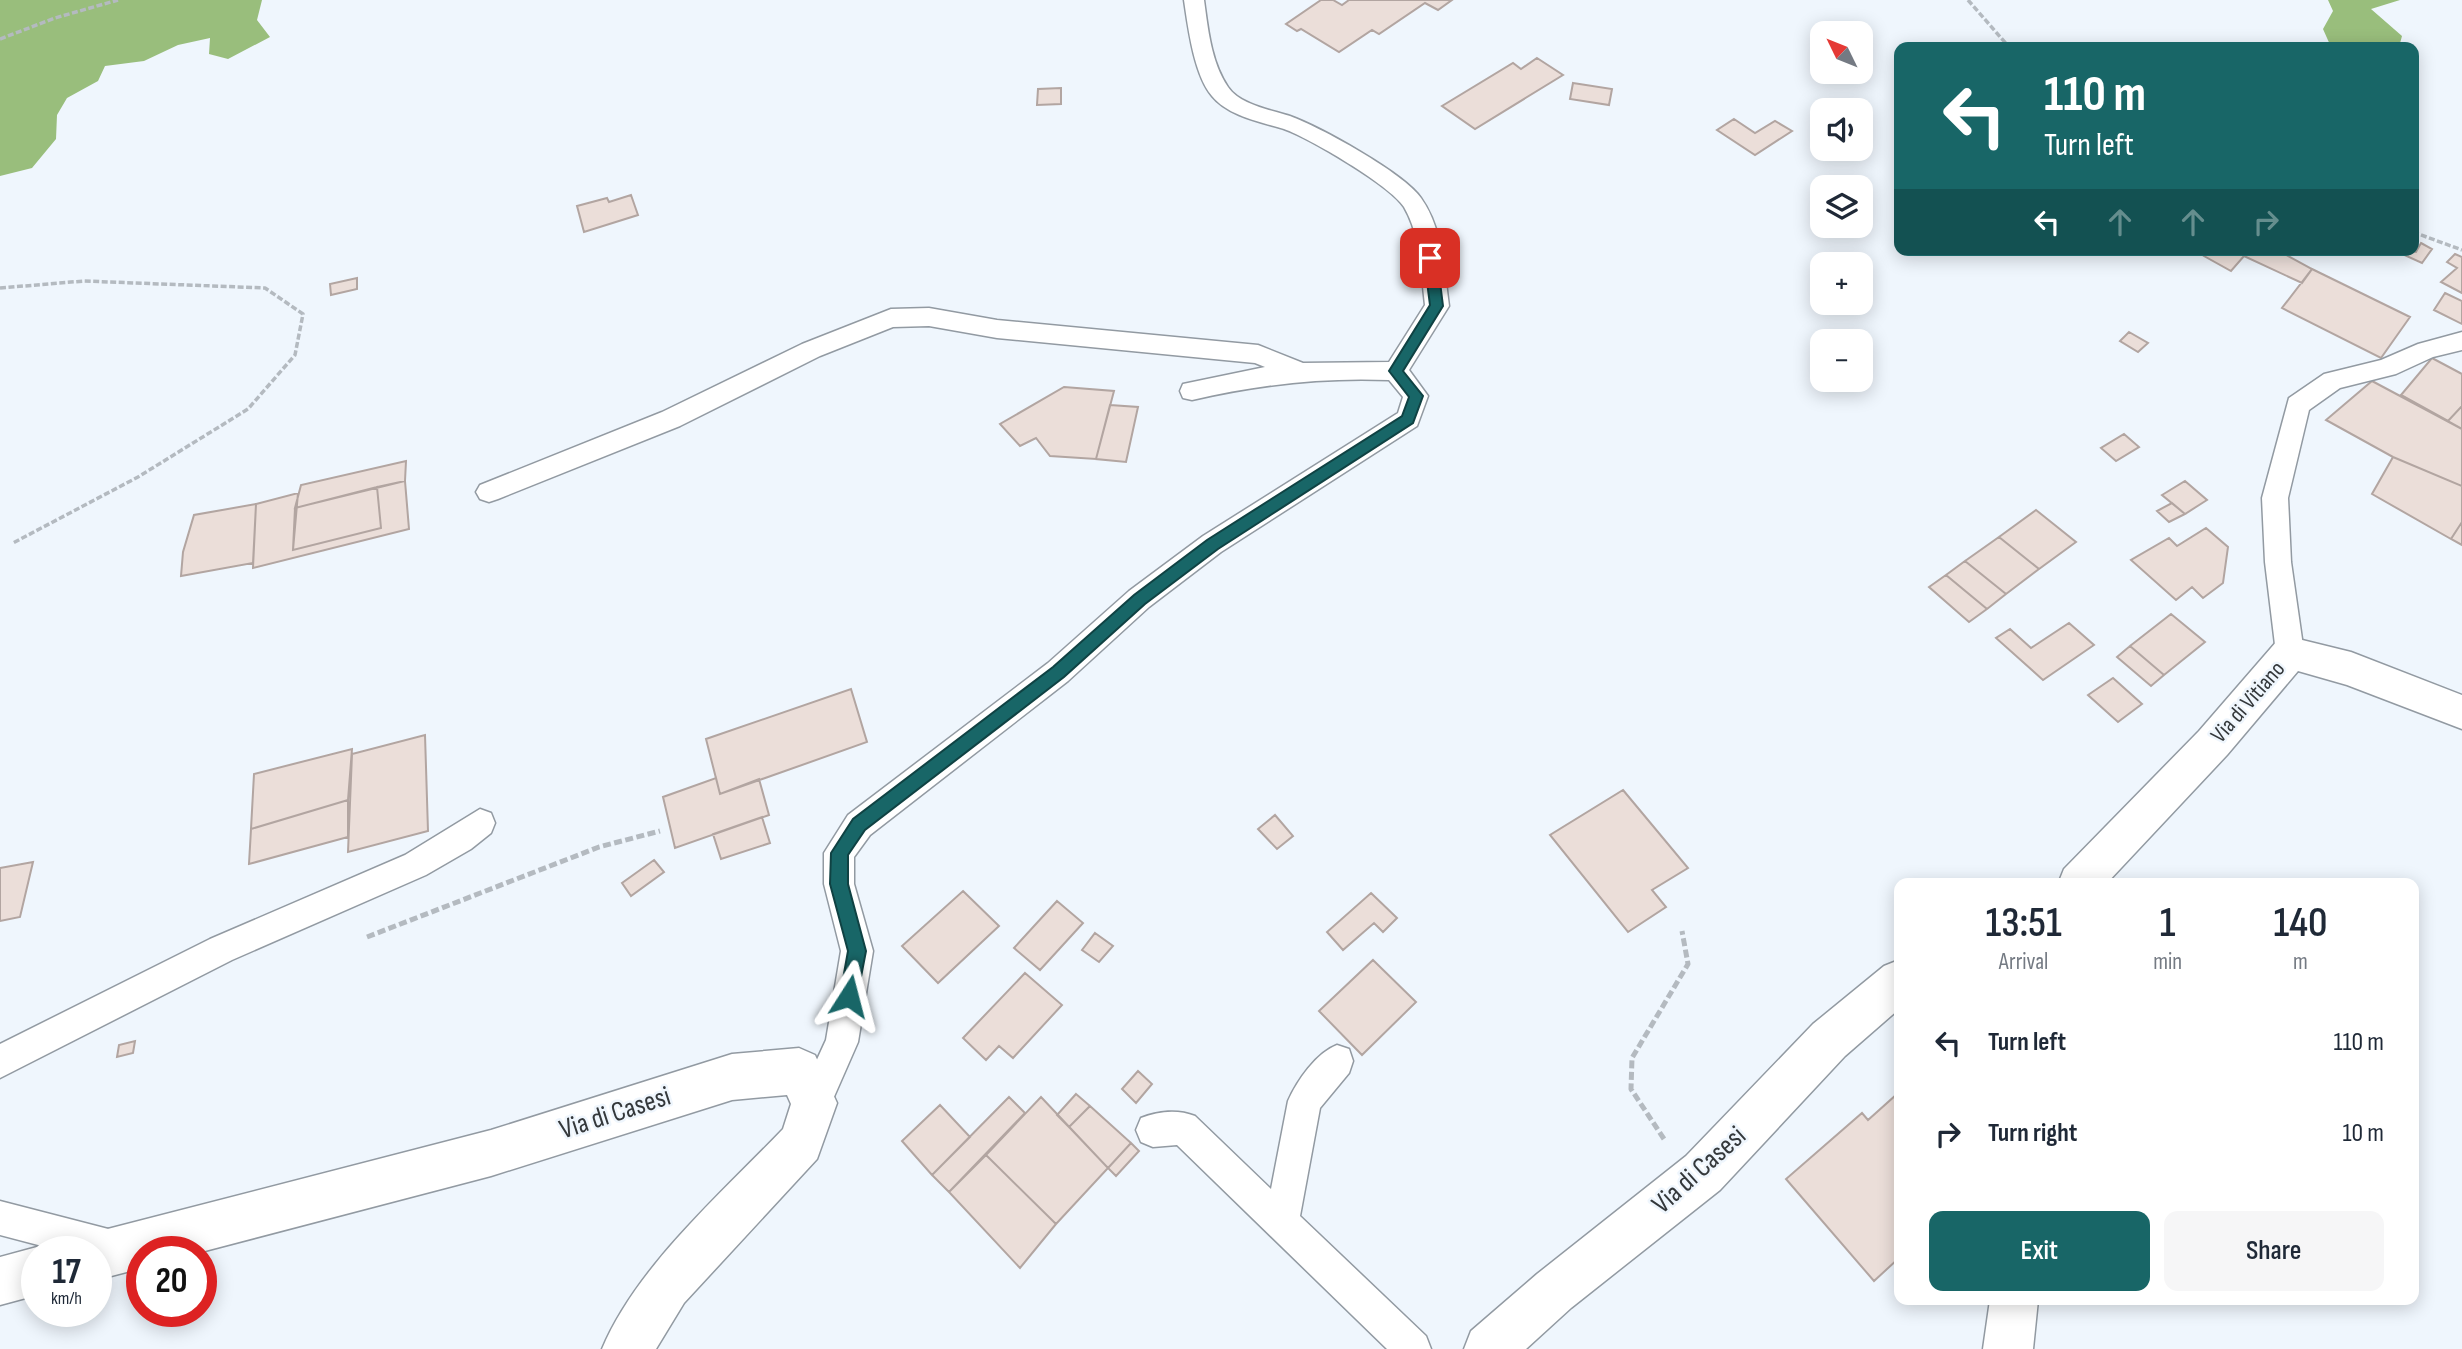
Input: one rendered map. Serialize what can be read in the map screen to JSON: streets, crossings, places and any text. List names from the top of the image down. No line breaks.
{"streets":{"street":["Via di Vitiano","Via di Casesi"]},"north":"top left","page":{"map_buttons":["+","−"],"turn":["110 m","Turn left"],"eta":["13:51","Arrival","1","min","140","m"],"list":[{"name":"Turn left","value":"110 m"},{"name":"Turn right","value":"10 m"}],"buttons":["Exit","Share"],"speed":"17 km/h","limit":"20"}}
